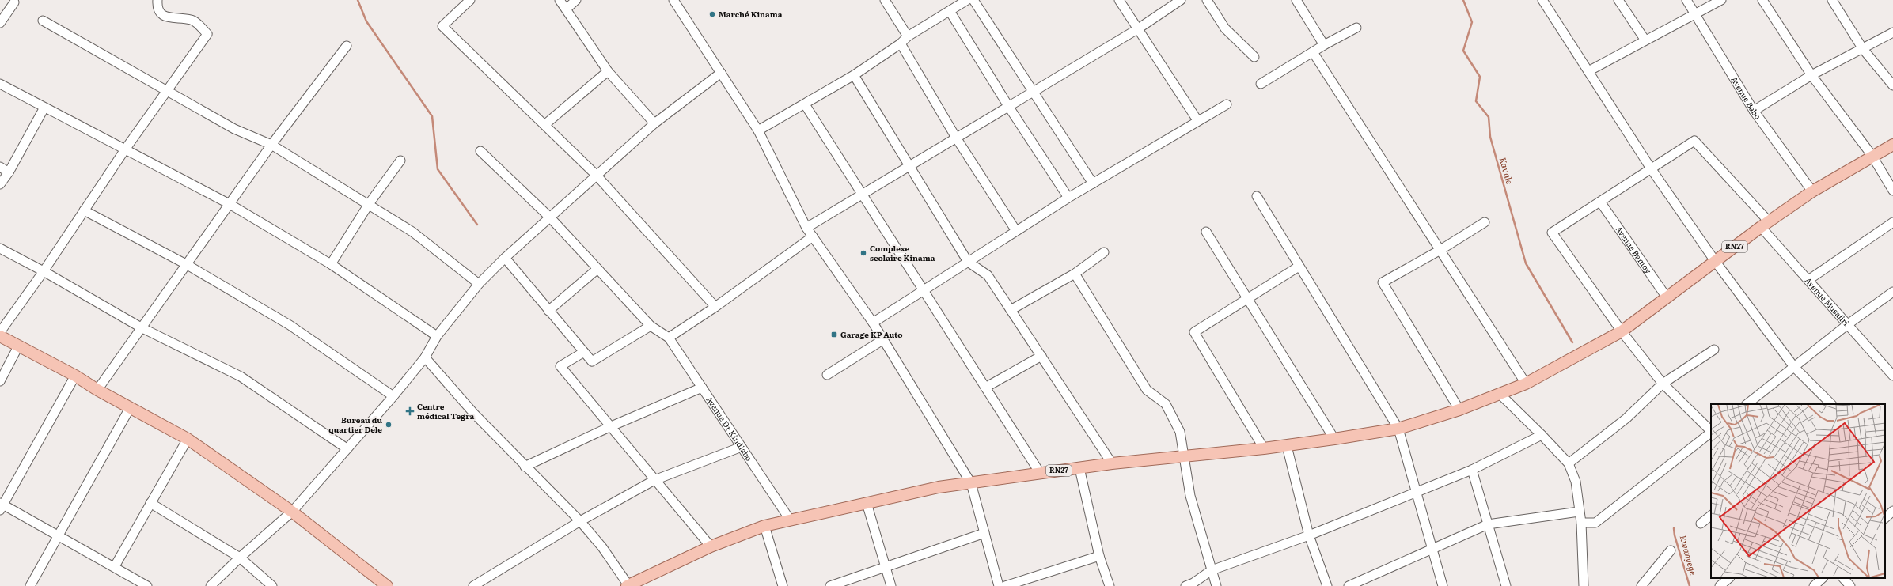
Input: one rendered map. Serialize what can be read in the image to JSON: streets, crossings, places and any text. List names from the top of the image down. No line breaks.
{"streets":{"main road":["RN27"],"street":["Avenue Babo","Avenue Bamoy","Avenue Musafiri","Avenue Dr Kindiabo"]},"crossings":[["Avenue Babo","RN27"],["RN27","Avenue Bamoy"],["RN27","Avenue Musafiri"],["RN27","Avenue Dr Kindiabo"]],"water":["Kavale","Rwanyege"],"places":{"other":["Marché Kinama","Complexe scolaire Kinama","Bureau du quartier Dele"],"transit":["Garage KP Auto"],"health":["Centre médical Tegra"]}}
